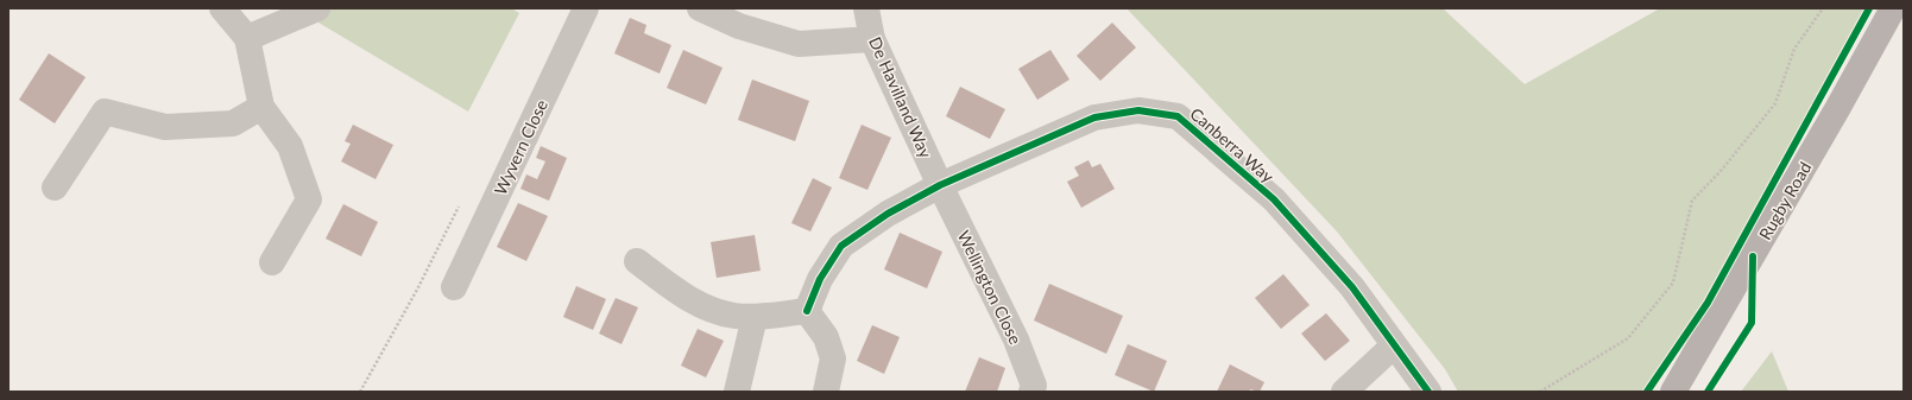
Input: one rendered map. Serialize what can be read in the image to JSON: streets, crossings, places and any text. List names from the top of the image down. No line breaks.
{"streets":{"main road":["Rugby Road"],"street":["De Havilland Way","Canberra Way","Wyvern Close","Wellington Close"]},"crossings":[["De Havilland Way","Canberra Way"],["De Havilland Way","Wellington Close"],["Canberra Way","Wellington Close"]]}
